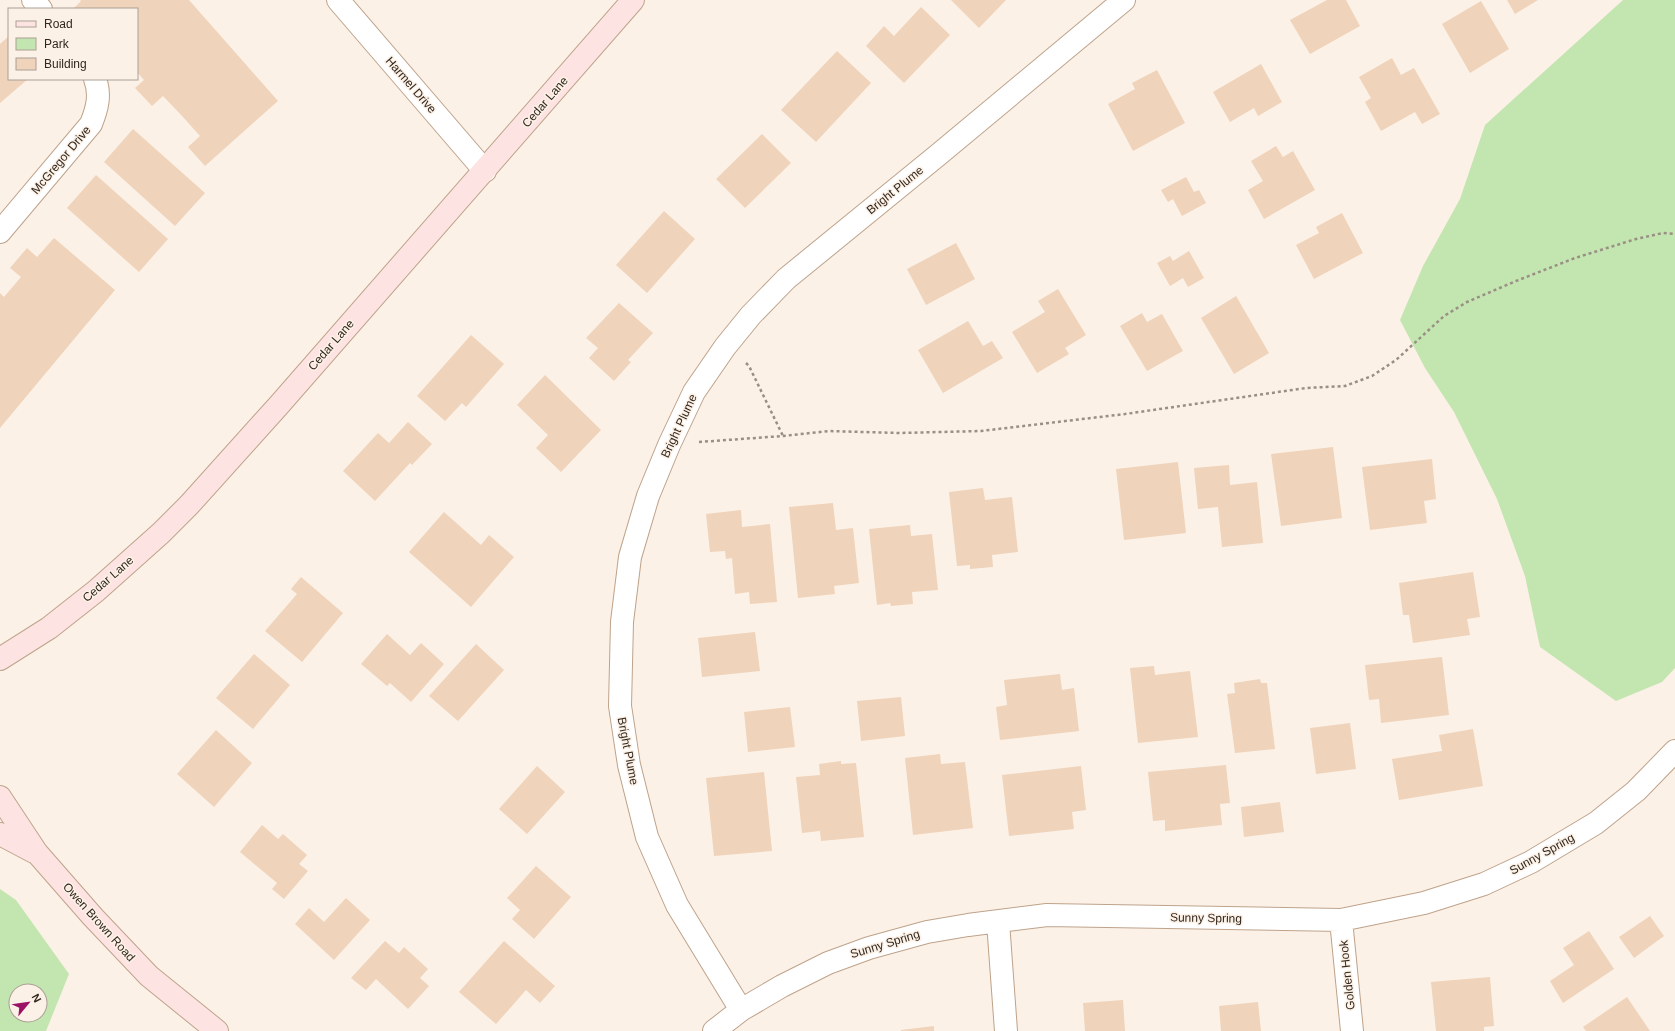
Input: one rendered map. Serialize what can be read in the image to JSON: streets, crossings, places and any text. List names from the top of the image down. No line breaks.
{"streets":{"main road":["Cedar Lane","Owen Brown Road"],"street":["Harmel Drive","McGregor Drive","Bright Plume","Sunny Spring","Golden Hook"]},"crossings":[["Harmel Drive","Cedar Lane"],["Bright Plume","Sunny Spring"],["Sunny Spring","Golden Hook"]],"legend":["Road","Park","Building"],"north":"top right"}
